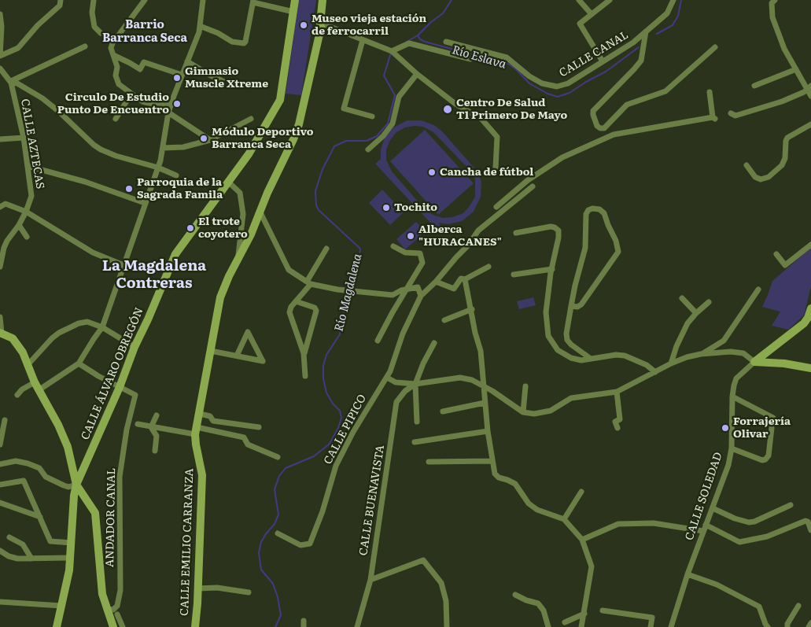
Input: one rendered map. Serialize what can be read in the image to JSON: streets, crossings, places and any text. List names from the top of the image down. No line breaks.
{"streets":{"street":["CALLE CANAL","CALLE AZTECAS","CALLE ÁLVARO OBREGÓN","CALLE PIPICO","CALLE SOLEDAD","CALLE BUENAVISTA","ANDADOR CANAL","CALLE EMILIO CARRANZA"]},"crossings":[["CALLE ÁLVARO OBREGÓN","ANDADOR CANAL"]],"districts":["Barrio Barranca Seca","La Magdalena Contreras"],"water":["Río Eslava","Río Magdalena"],"places":["Museo vieja estación de ferrocarril","Gimnasio Muscle Xtreme","Circulo De Estudio Punto De Encuentro","Centro De Salud T1 Primero De Mayo","Módulo Deportivo Barranca Seca","Cancha de fútbol","Parroquia de la Sagrada Famila","Tochito","El trote coyotero","Alberca \"HURACANES\"","Forrajería Olivar"]}
